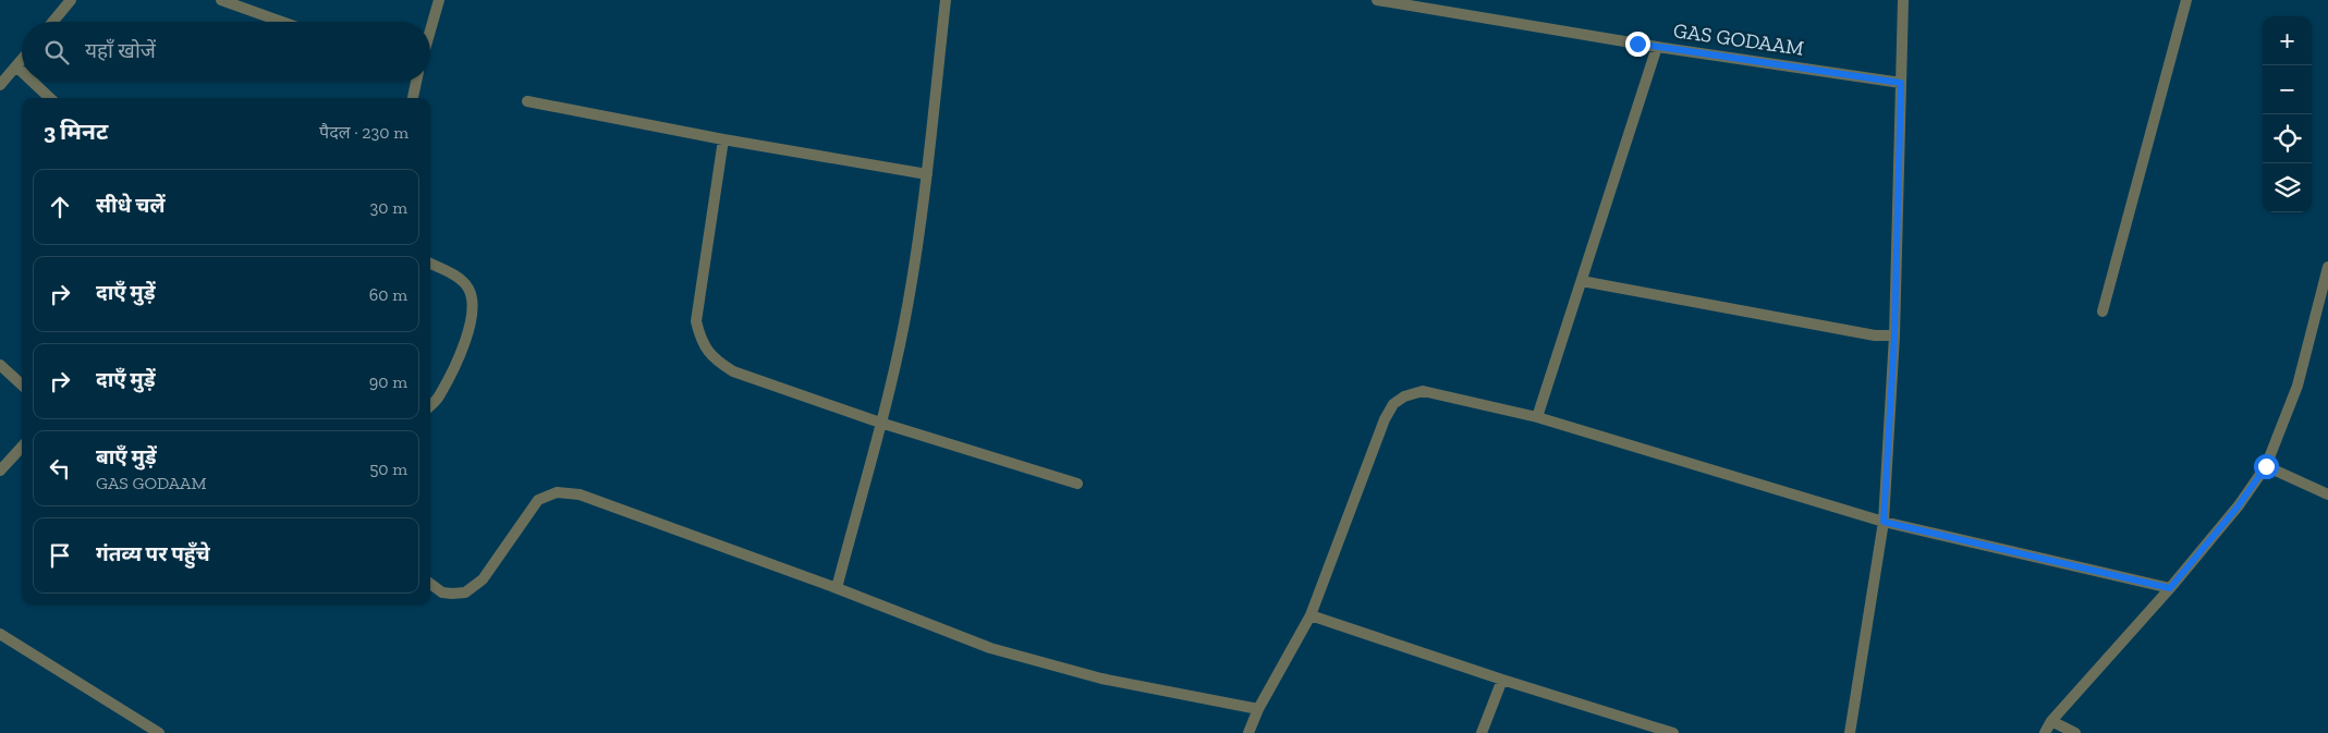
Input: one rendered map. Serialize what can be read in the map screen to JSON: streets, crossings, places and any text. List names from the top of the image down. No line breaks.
{"streets":{"street":["GAS GODAAM"]},"page":{"map_buttons":["+","−"],"search":"यहाँ खोजें","heading":["3 मिनट","पैदल · 230 m"],"list":[["सीधे चलें","30 m"],["दाएँ मुड़ें","60 m"],["दाएँ मुड़ें","90 m"],["बाएँ मुड़ें","GAS GODAAM","50 m"],"गंतव्य पर पहुँचे"]}}
